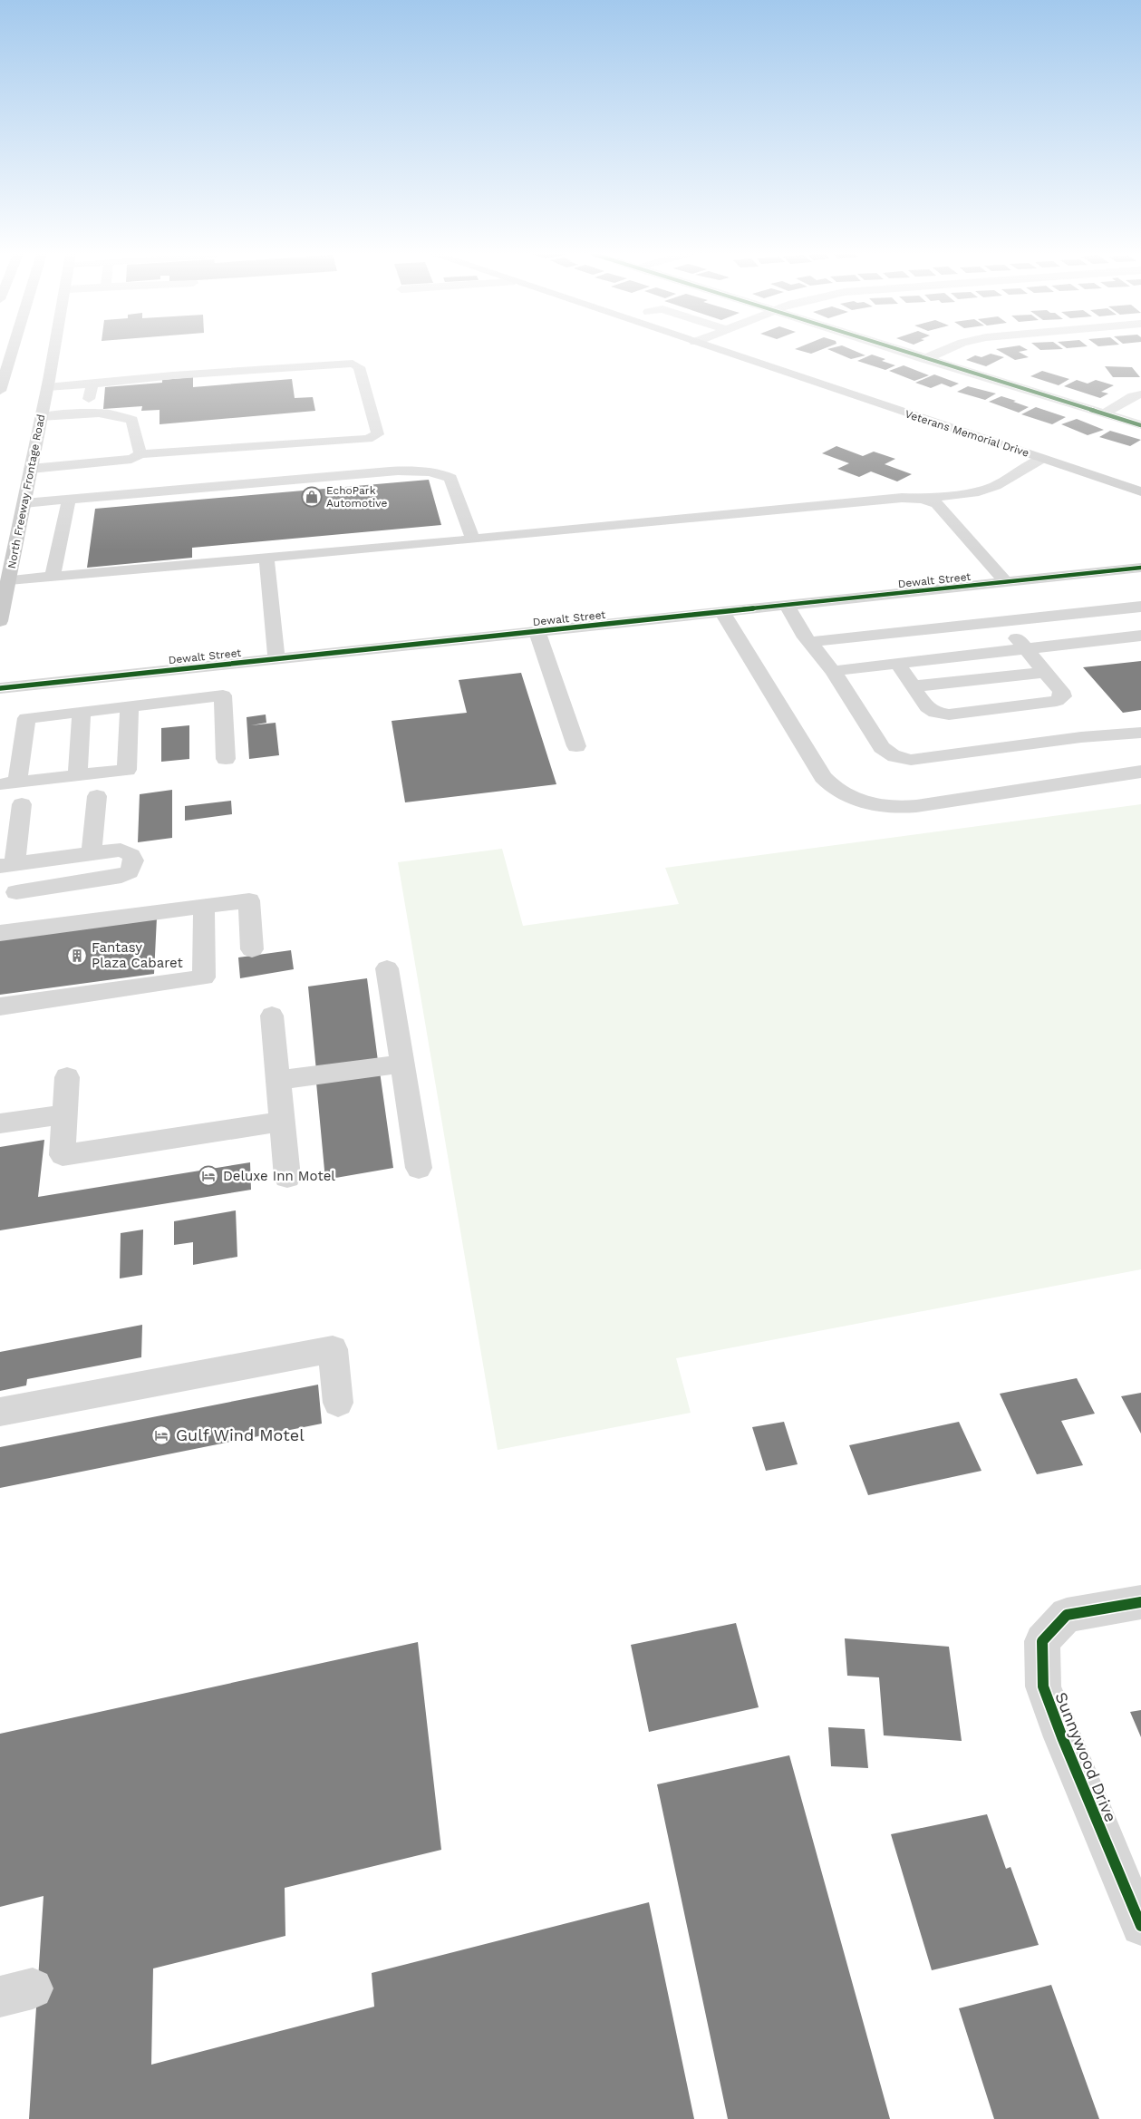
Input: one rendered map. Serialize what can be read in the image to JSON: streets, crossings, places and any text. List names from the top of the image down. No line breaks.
{"streets":{"main road":["Veterans Memorial Drive","North Freeway Frontage Road"],"street":["Dewalt Street","Sunnywood Drive"]},"places":{"shop":["EchoPark Automotive"],"building":["Fantasy Plaza Cabaret"],"hotel":["Deluxe Inn Motel","Gulf Wind Motel"]}}
